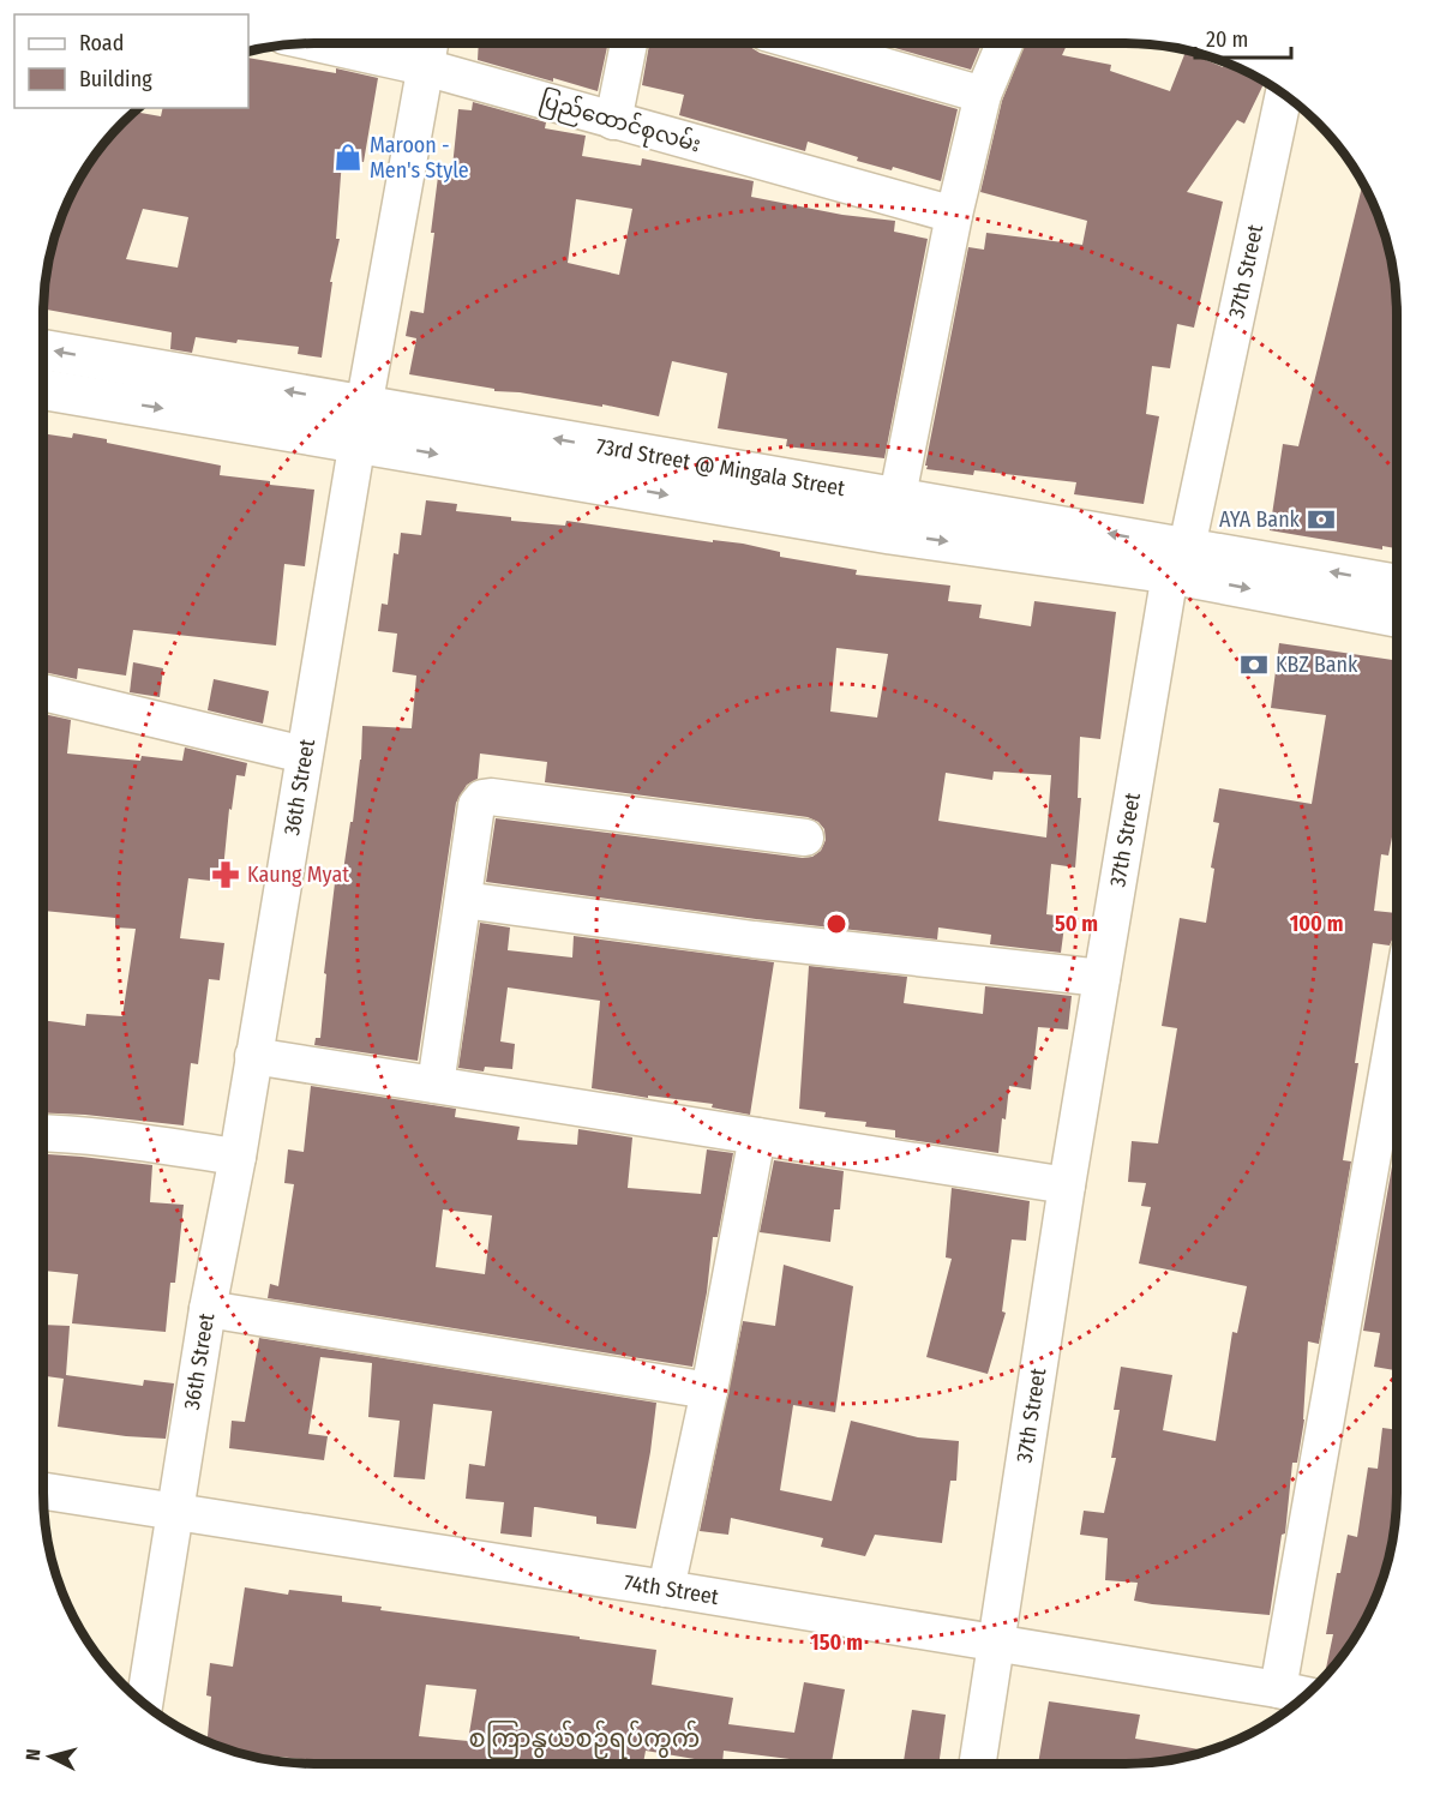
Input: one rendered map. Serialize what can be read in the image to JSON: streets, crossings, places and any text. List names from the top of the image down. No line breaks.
{"streets":{"main road":["73rd Street @ Mingala Street"],"street":["ပြည်ထောင်စုလမ်း","37th Street","36th Street","74th Street"]},"crossings":[["ပြည်ထောင်စုလမ်း","36th Street"],["37th Street","73rd Street @ Mingala Street"],["37th Street","74th Street"],["73rd Street @ Mingala Street","36th Street"],["36th Street","74th Street"]],"districts":["စကြာနွယ်စဉ်ရပ်ကွက်"],"places":{"shop":["Maroon - Men's Style"],"bank":["AYA Bank","KBZ Bank"],"pharmacy":["Kaung Myat"]},"legend":["Road","Building"],"scale_bar":"20 m","north":"left","rings":["50 m","100 m","150 m"]}
